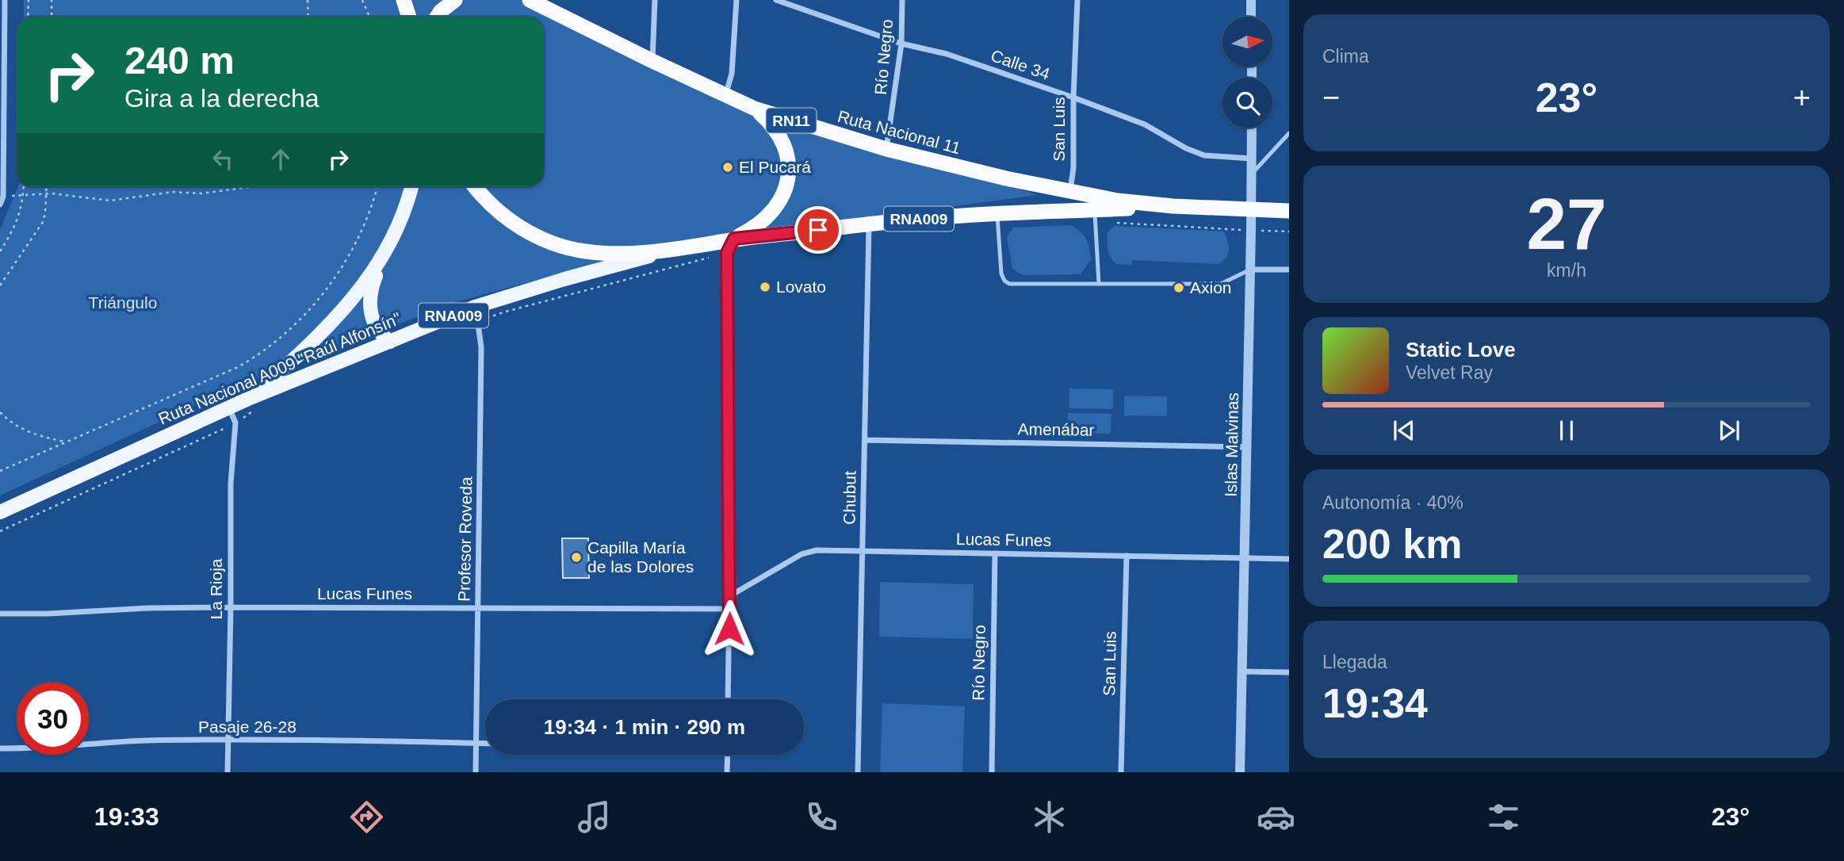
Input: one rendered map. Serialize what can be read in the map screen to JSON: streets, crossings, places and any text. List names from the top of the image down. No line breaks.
{"streets":{"highway":["RN11","Ruta Nacional 11","RNA009","Ruta Nacional A009 \"Raúl Alfonsín\""],"street":["Río Negro","Calle 34","San Luis","Amenábar","Islas Malvinas","Chubut","Profesor Roveda","Lucas Funes","La Rioja","Pasaje 26-28"]},"crossings":[["Río Negro","Calle 34"],["Río Negro","Ruta Nacional 11"],["Río Negro","Lucas Funes"],["Calle 34","San Luis"],["Calle 34","Islas Malvinas"],["RN11","Ruta Nacional 11"],["RN11","Islas Malvinas"],["San Luis","Ruta Nacional 11"],["San Luis","Lucas Funes"],["Ruta Nacional 11","RNA009"],["Ruta Nacional 11","Ruta Nacional A009 \"Raúl Alfonsín\""],["Ruta Nacional 11","Islas Malvinas"],["RNA009","Ruta Nacional A009 \"Raúl Alfonsín\""],["Ruta Nacional A009 \"Raúl Alfonsín\"","Chubut"],["Ruta Nacional A009 \"Raúl Alfonsín\"","Profesor Roveda"],["Ruta Nacional A009 \"Raúl Alfonsín\"","La Rioja"],["Amenábar","Islas Malvinas"],["Amenábar","Chubut"],["Islas Malvinas","Lucas Funes"],["Chubut","Lucas Funes"],["Profesor Roveda","Lucas Funes"],["Profesor Roveda","Pasaje 26-28"],["Lucas Funes","La Rioja"],["La Rioja","Pasaje 26-28"]],"parks":["Triángulo"],"places":["El Pucará","Lovato","Axion","Capilla María de las Dolores"],"north":"right","page":{"tile":["Clima",["27","km/h"],["Autonomía · 40%","200 km"],["Llegada","19:34"]],"turn":["240 m","Gira a la derecha"],"heat":["−","23°","+"],"song":["Static Love","Velvet Ray"],"limit":"30","trip":"19:34 · 1 min · 290 m","tabs":["19:33","23°"]}}
